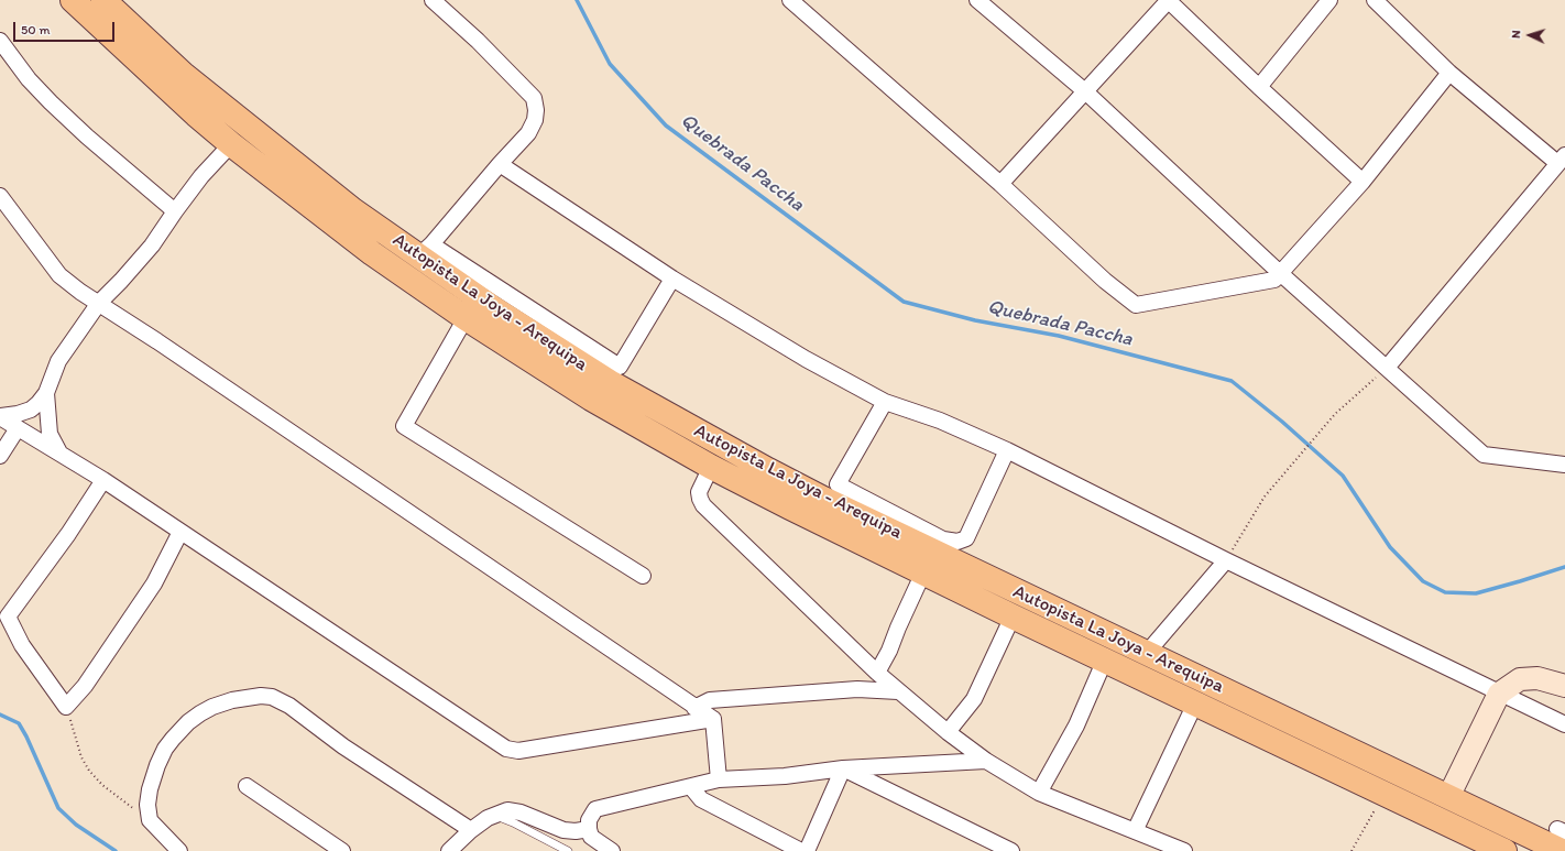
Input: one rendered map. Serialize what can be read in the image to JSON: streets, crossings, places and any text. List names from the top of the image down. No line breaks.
{"streets":{"main road":["Autopista La Joya - Arequipa"]},"water":["Quebrada Paccha"],"scale_bar":"50 m","north":"left"}
